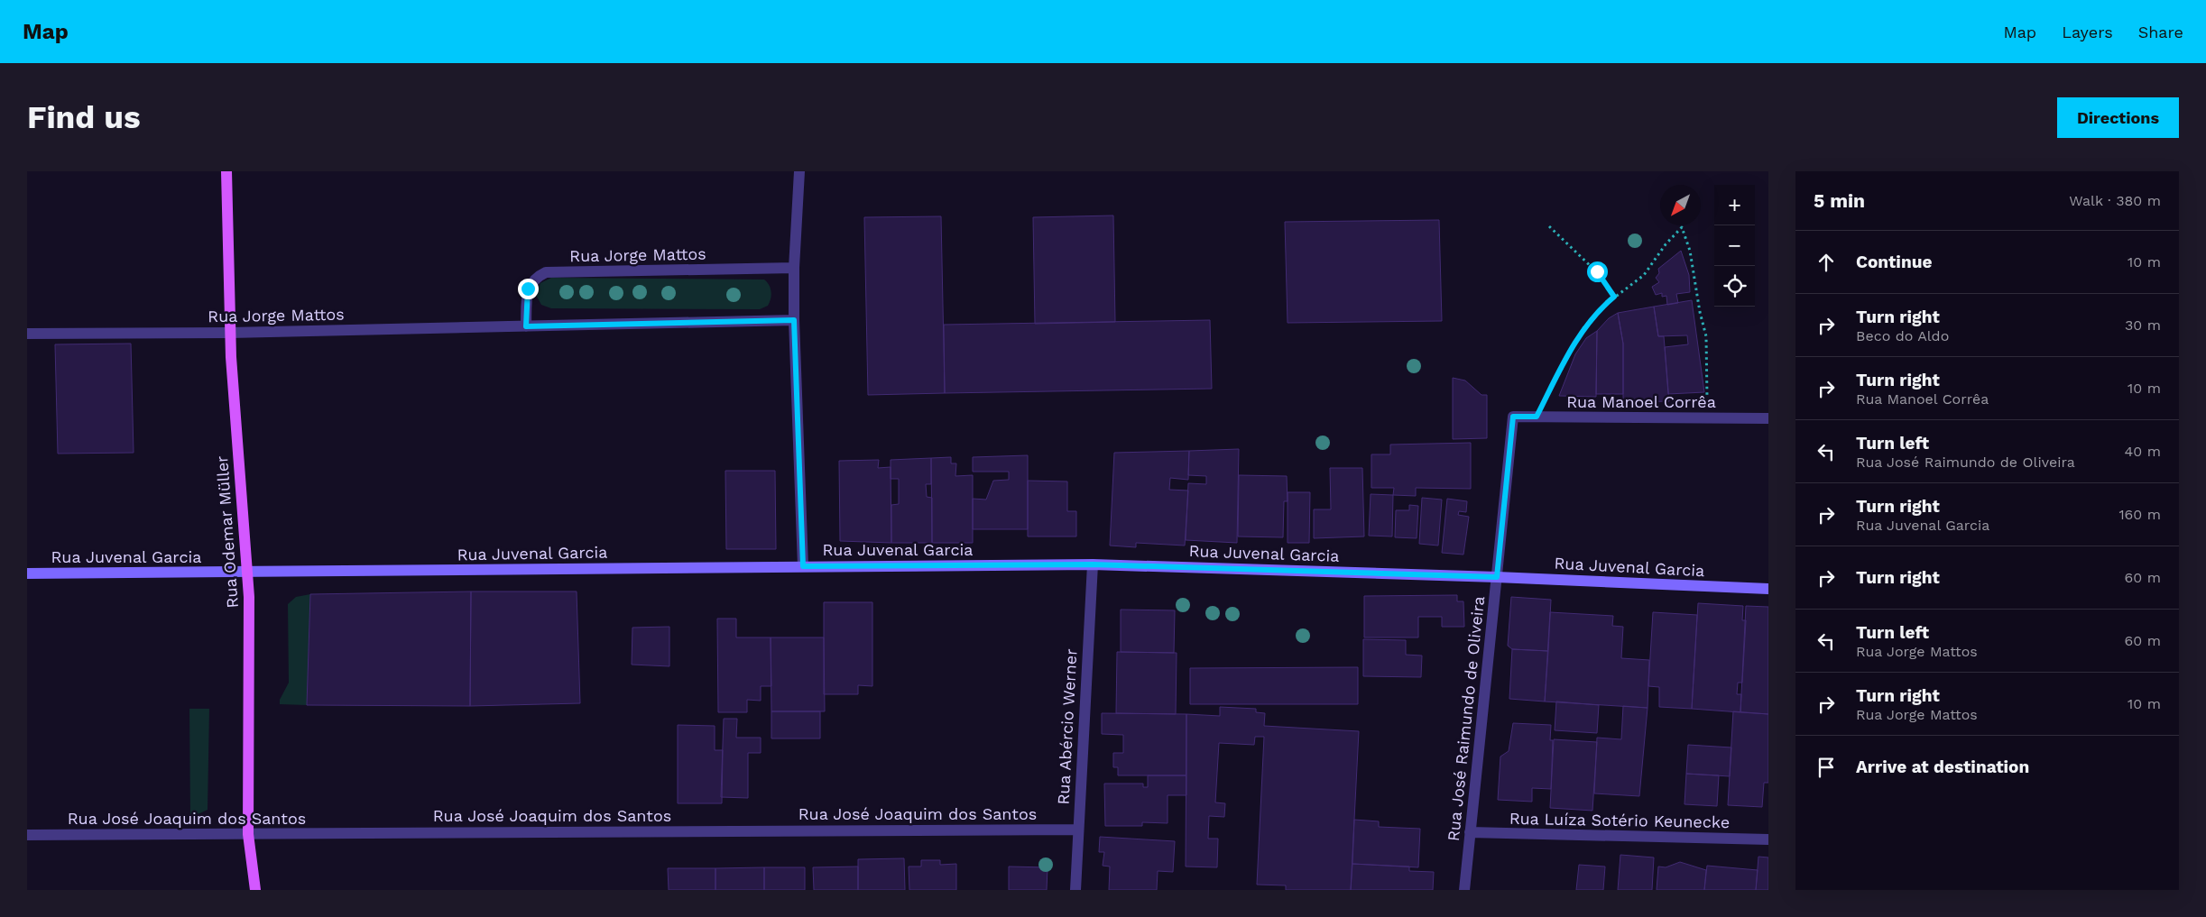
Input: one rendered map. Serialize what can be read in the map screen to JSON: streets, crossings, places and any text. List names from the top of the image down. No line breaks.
{"streets":{"main road":["Rua Odemar Müller","Rua Juvenal Garcia"],"street":["Rua Jorge Mattos","Rua Manoel Corrêa","Rua José Raimundo de Oliveira","Rua Abércio Werner","Rua José Joaquim dos Santos","Rua Luíza Sotério Keunecke"]},"crossings":[["Rua Jorge Mattos","Rua Odemar Müller"],["Rua Manoel Corrêa","Rua José Raimundo de Oliveira"],["Rua Odemar Müller","Rua Juvenal Garcia"],["Rua Odemar Müller","Rua José Joaquim dos Santos"],["Rua Juvenal Garcia","Rua José Raimundo de Oliveira"],["Rua Juvenal Garcia","Rua Abércio Werner"],["Rua José Raimundo de Oliveira","Rua Luíza Sotério Keunecke"],["Rua Abércio Werner","Rua José Joaquim dos Santos"]],"north":"bottom left","page":{"header":"Map","nav":["Map","Layers","Share"],"buttons":"Directions","title":"Find us","heading":["5 min","Walk · 380 m"],"map_buttons":["+","−"],"list":[["Continue","10 m"],["Turn right","Beco do Aldo","30 m"],["Turn right","Rua Manoel Corrêa","10 m"],["Turn left","Rua José Raimundo de Oliveira","40 m"],["Turn right","Rua Juvenal Garcia","160 m"],["Turn right","60 m"],["Turn left","Rua Jorge Mattos","60 m"],["Turn right","Rua Jorge Mattos","10 m"],"Arrive at destination"]}}
